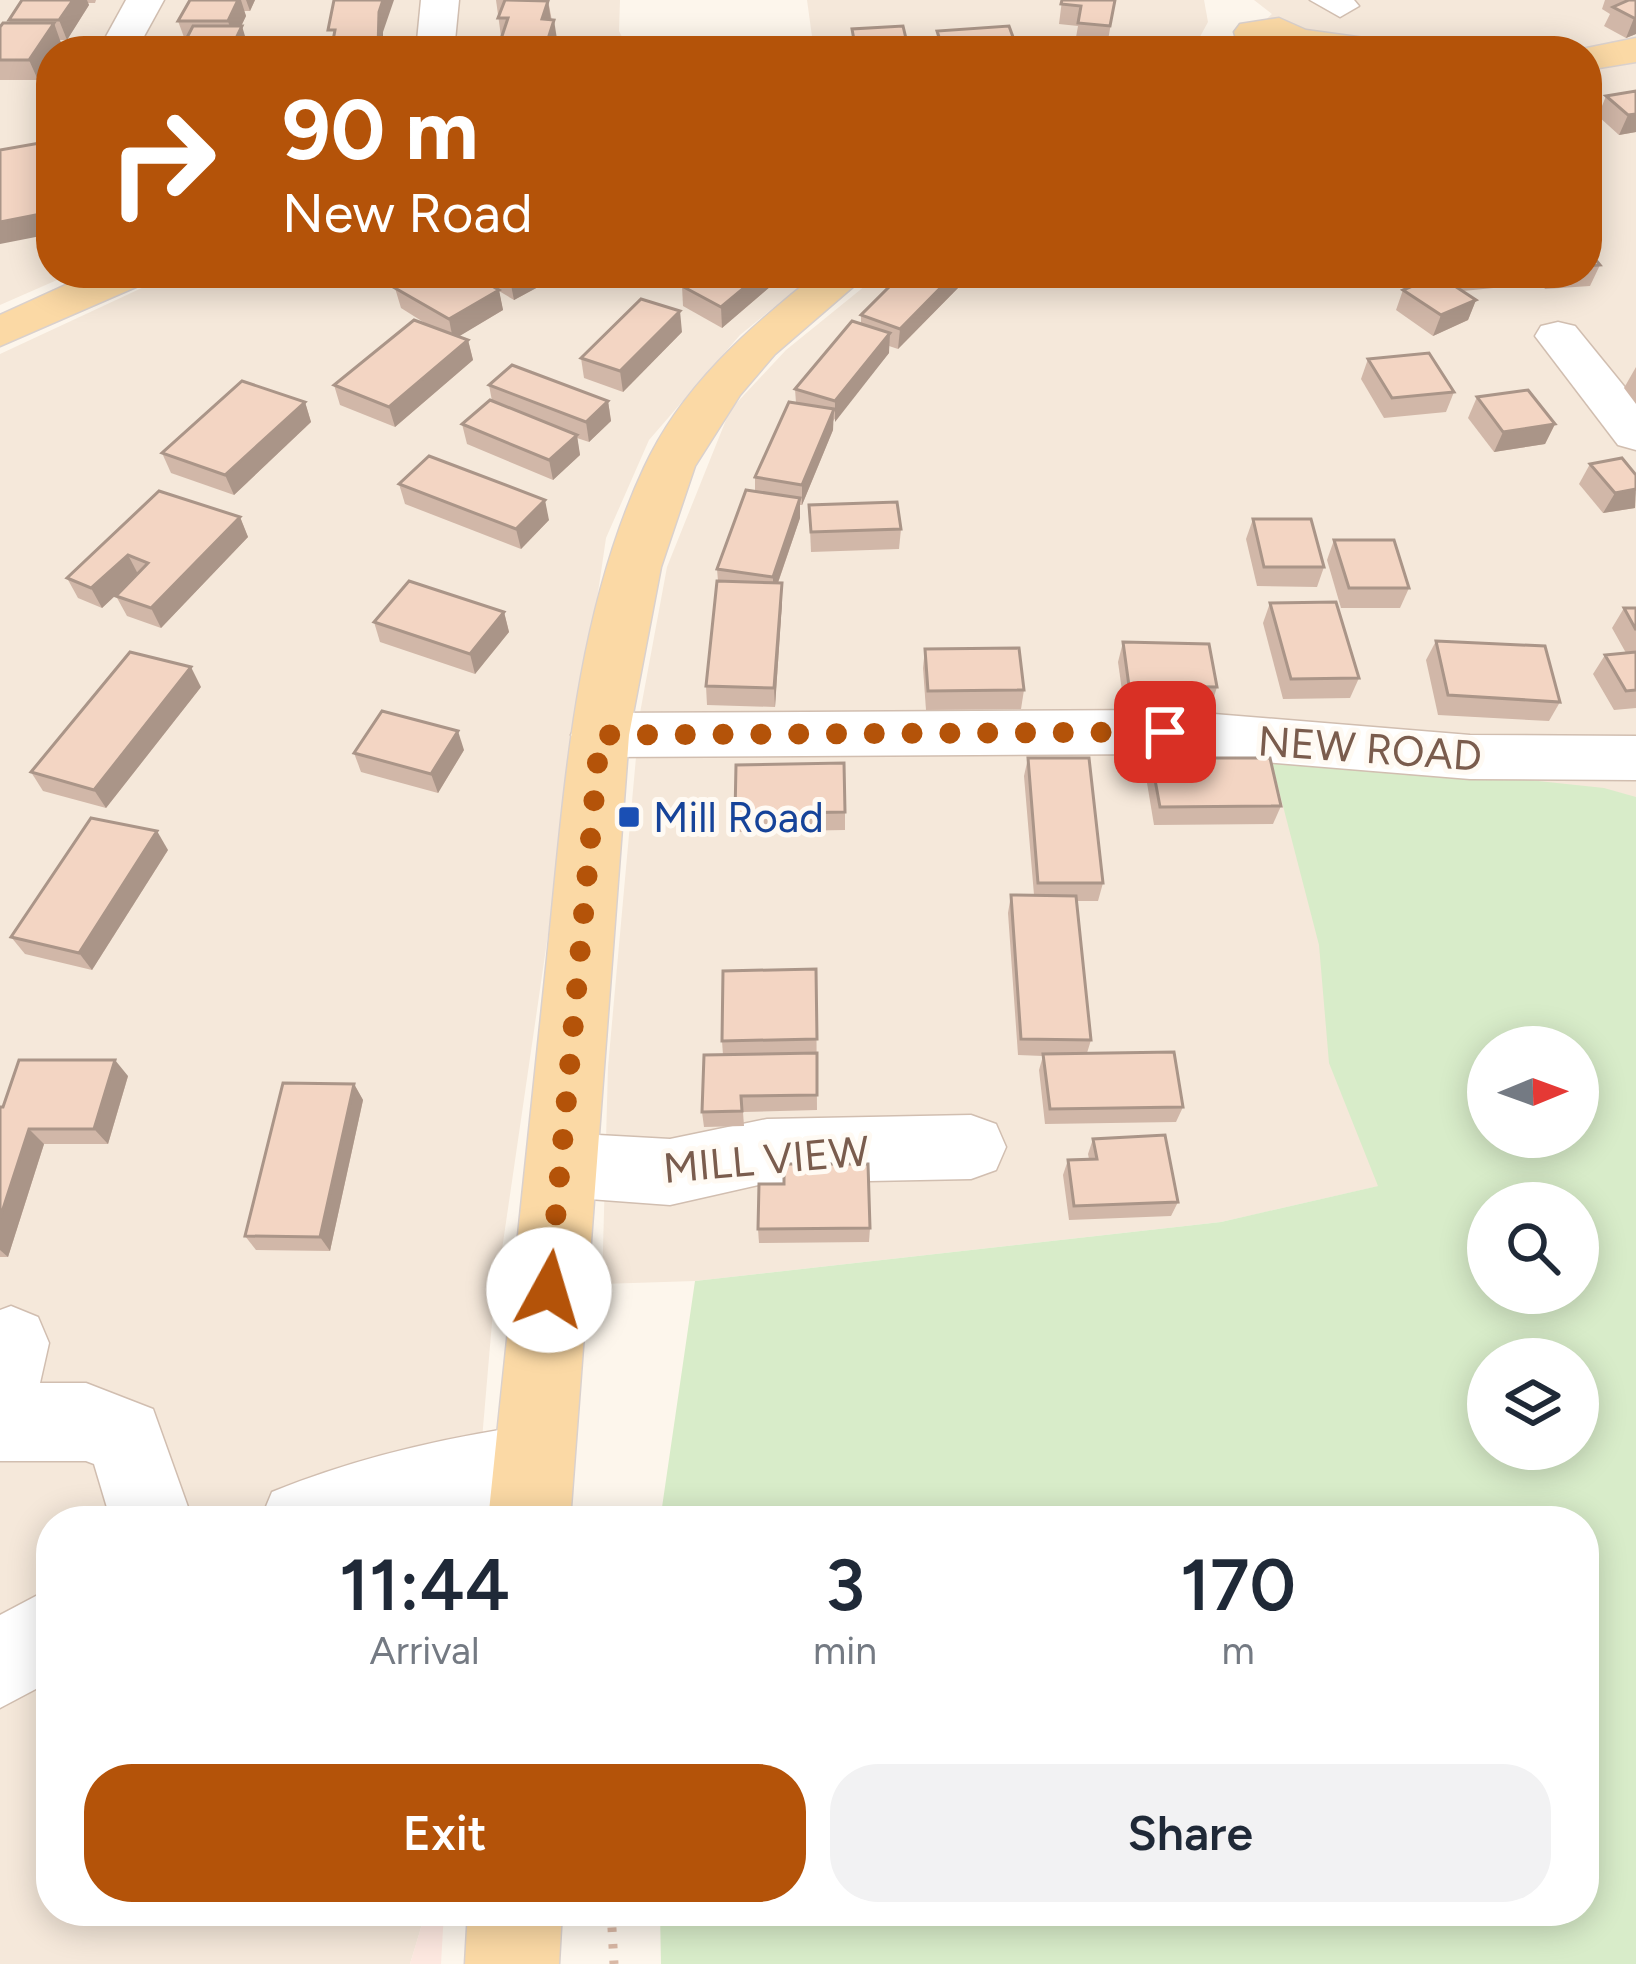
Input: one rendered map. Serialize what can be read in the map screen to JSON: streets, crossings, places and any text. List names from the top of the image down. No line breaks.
{"streets":{"street":["NEW ROAD","MILL VIEW"]},"places":{"transit":["Mill Road"]},"north":"right","page":{"turn":["90 m","New Road"],"eta":["11:44","Arrival","3","min","170","m"],"buttons":["Exit","Share"]}}
